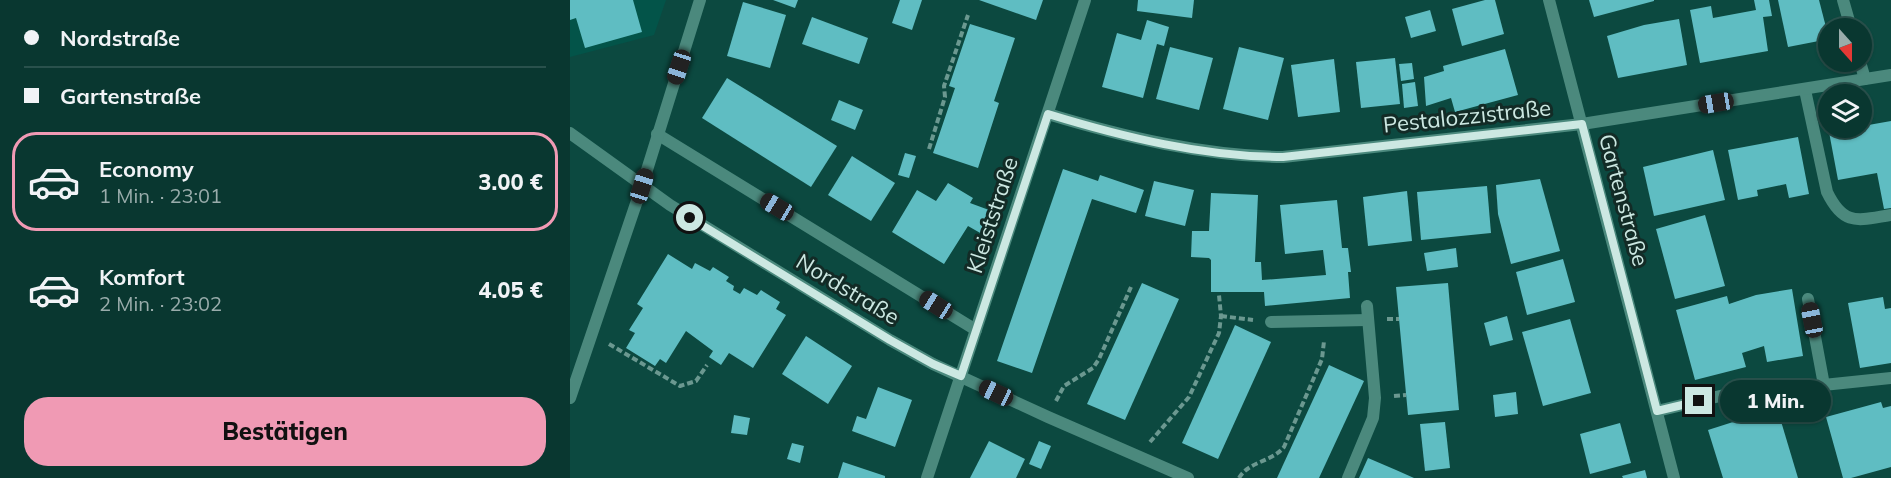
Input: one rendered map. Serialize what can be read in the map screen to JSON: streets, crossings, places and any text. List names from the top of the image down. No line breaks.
{"streets":{"street":["Pestalozzistraße","Gartenstraße","Kleiststraße","Nordstraße"]},"crossings":[["Pestalozzistraße","Gartenstraße"],["Pestalozzistraße","Kleiststraße"],["Kleiststraße","Nordstraße"]],"north":"bottom","page":{"banner":["Nordstraße","Gartenstraße"],"list":[{"name":"Economy","note":"1 Min. · 23:01","value":"3.00 €"},{"name":"Komfort","note":"2 Min. · 23:02","value":"4.05 €"}],"bubble":"1 Min.","buttons":"Bestätigen"}}
